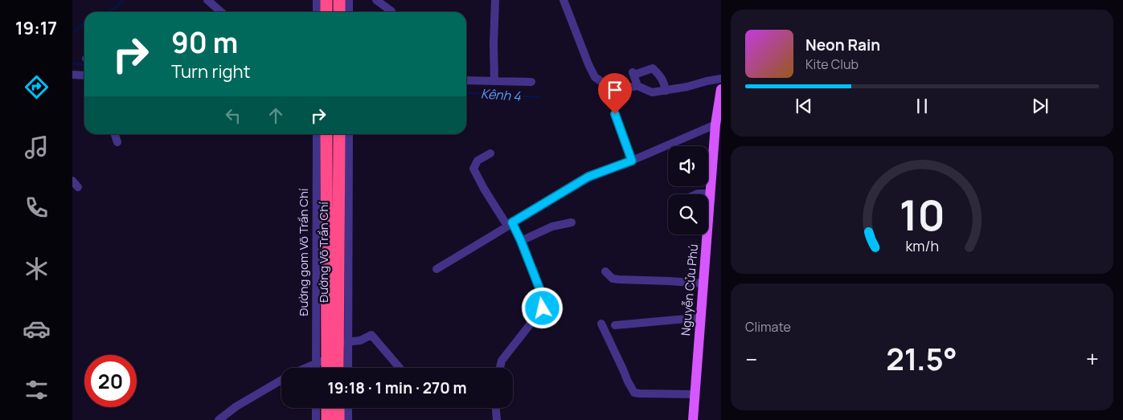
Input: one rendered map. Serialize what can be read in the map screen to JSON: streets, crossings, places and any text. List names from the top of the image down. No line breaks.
{"streets":{"highway":["Đường Võ Trần Chí"],"main road":["Nguyễn Cửu Phú"],"street":["Đường gom Võ Trần Chí"]},"crossings":[["Đường gom Võ Trần Chí","Đường Võ Trần Chí"]],"water":["Kênh 4"],"page":{"tabs":"19:17","turn":["90 m","Turn right"],"song":["Neon Rain","Kite Club"],"tile":"Climate","heat":["−","21.5°","+"],"limit":"20","trip":"19:18 · 1 min · 270 m","gauge":["10","km/h"]}}
